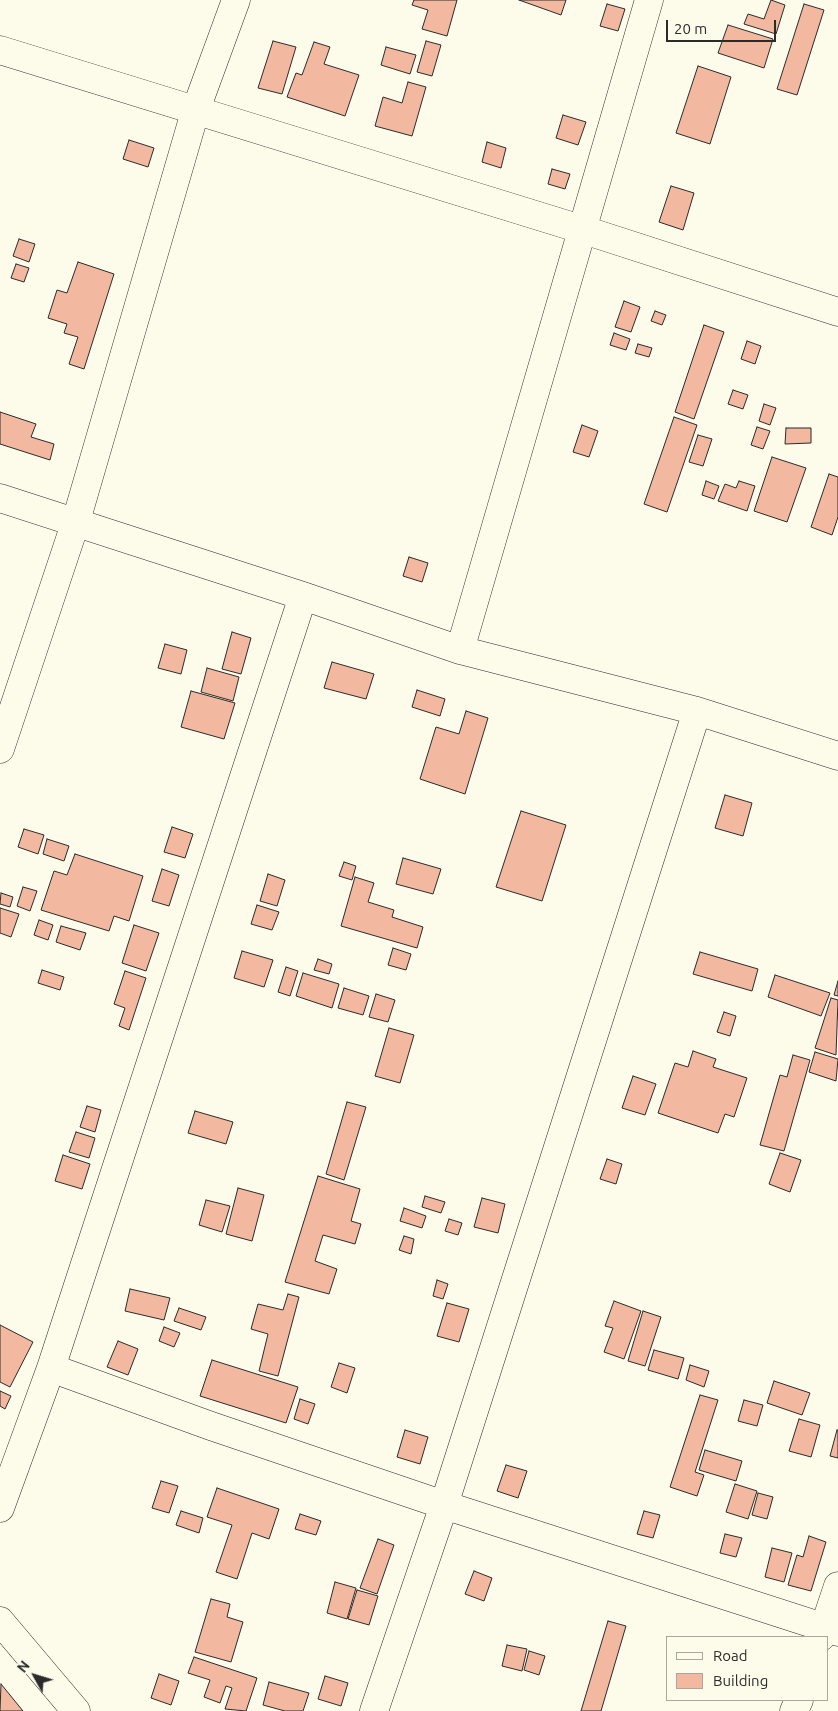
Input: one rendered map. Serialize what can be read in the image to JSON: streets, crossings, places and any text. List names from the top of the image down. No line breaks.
{"legend":["Road","Building"],"scale_bar":"20 m","north":"top left"}
